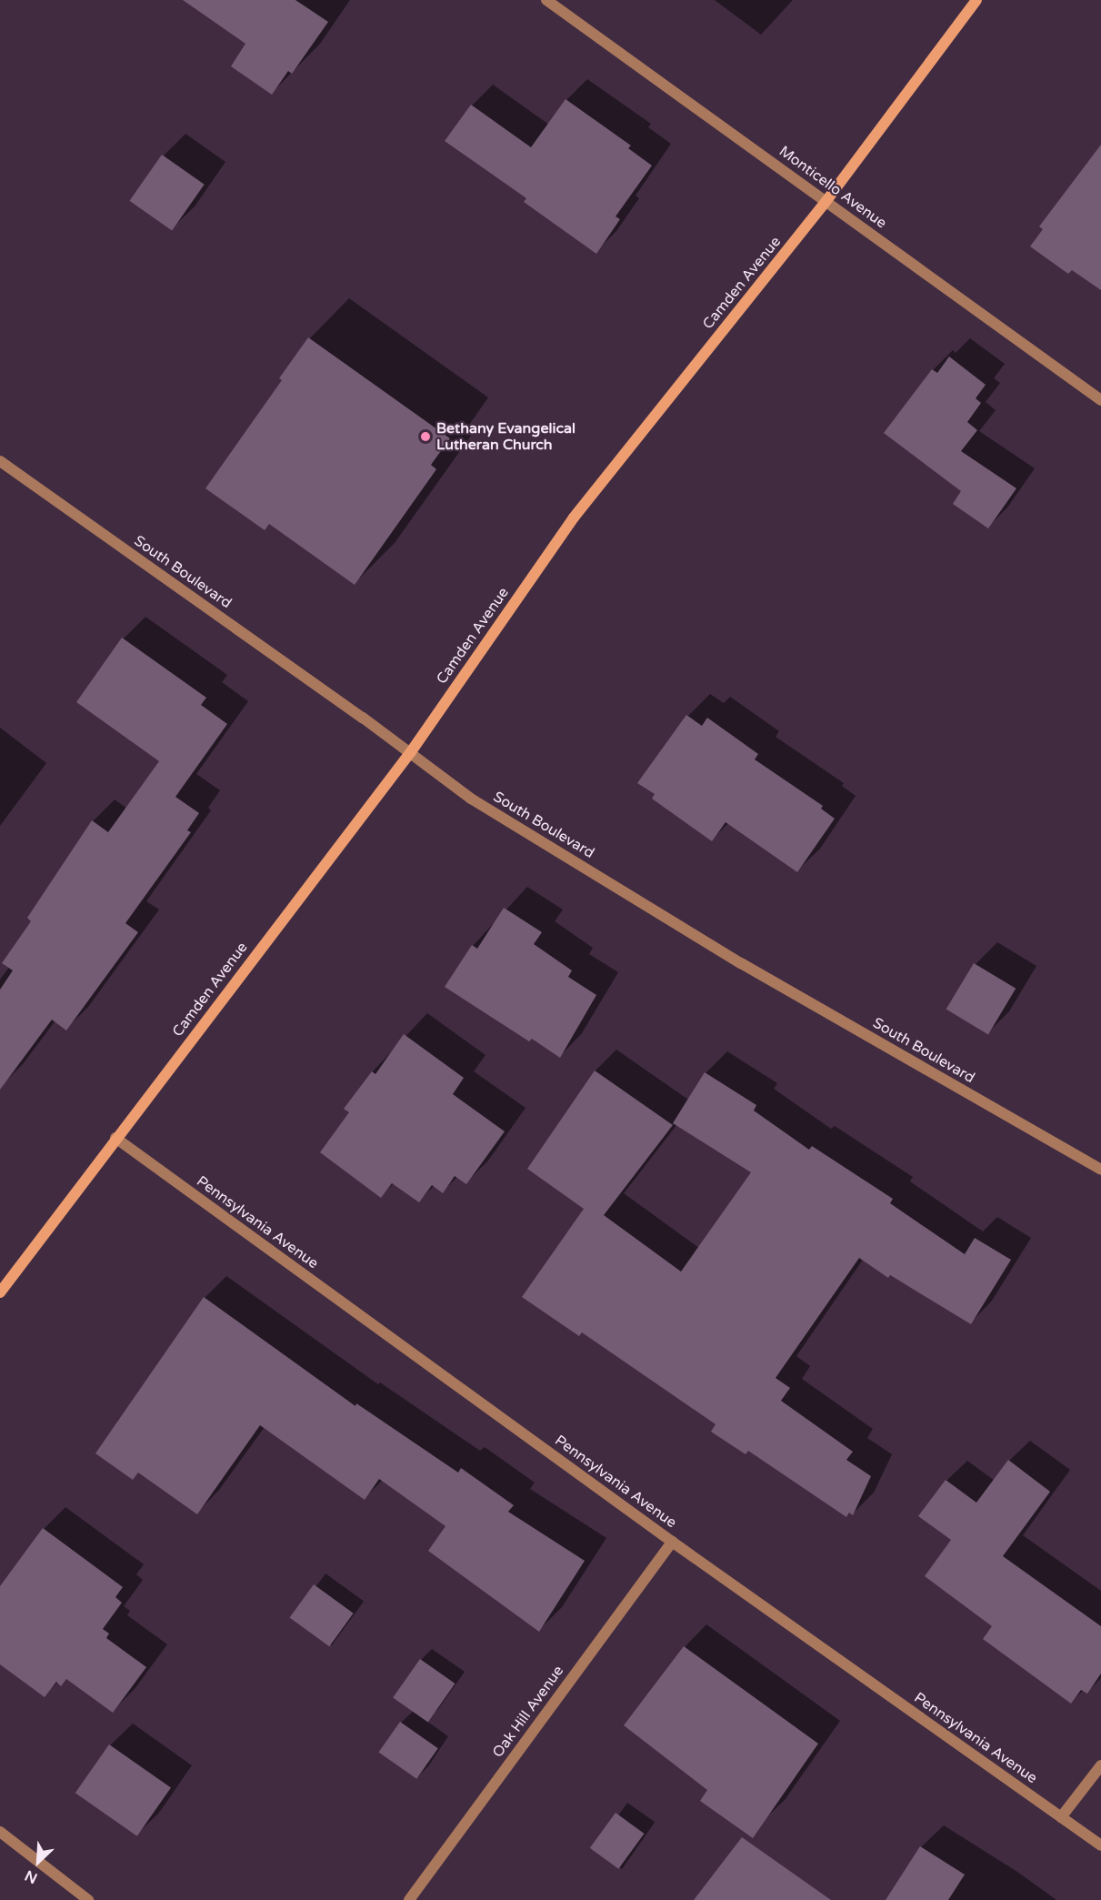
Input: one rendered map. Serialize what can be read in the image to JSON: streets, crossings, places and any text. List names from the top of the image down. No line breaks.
{"streets":{"street":["Monticello Avenue","Camden Avenue","South Boulevard","Pennsylvania Avenue","Oak Hill Avenue"]},"crossings":[["Monticello Avenue","Camden Avenue"],["Camden Avenue","South Boulevard"],["Camden Avenue","Pennsylvania Avenue"],["Pennsylvania Avenue","Oak Hill Avenue"]],"places":["Bethany Evangelical Lutheran Church"],"north":"bottom left"}
